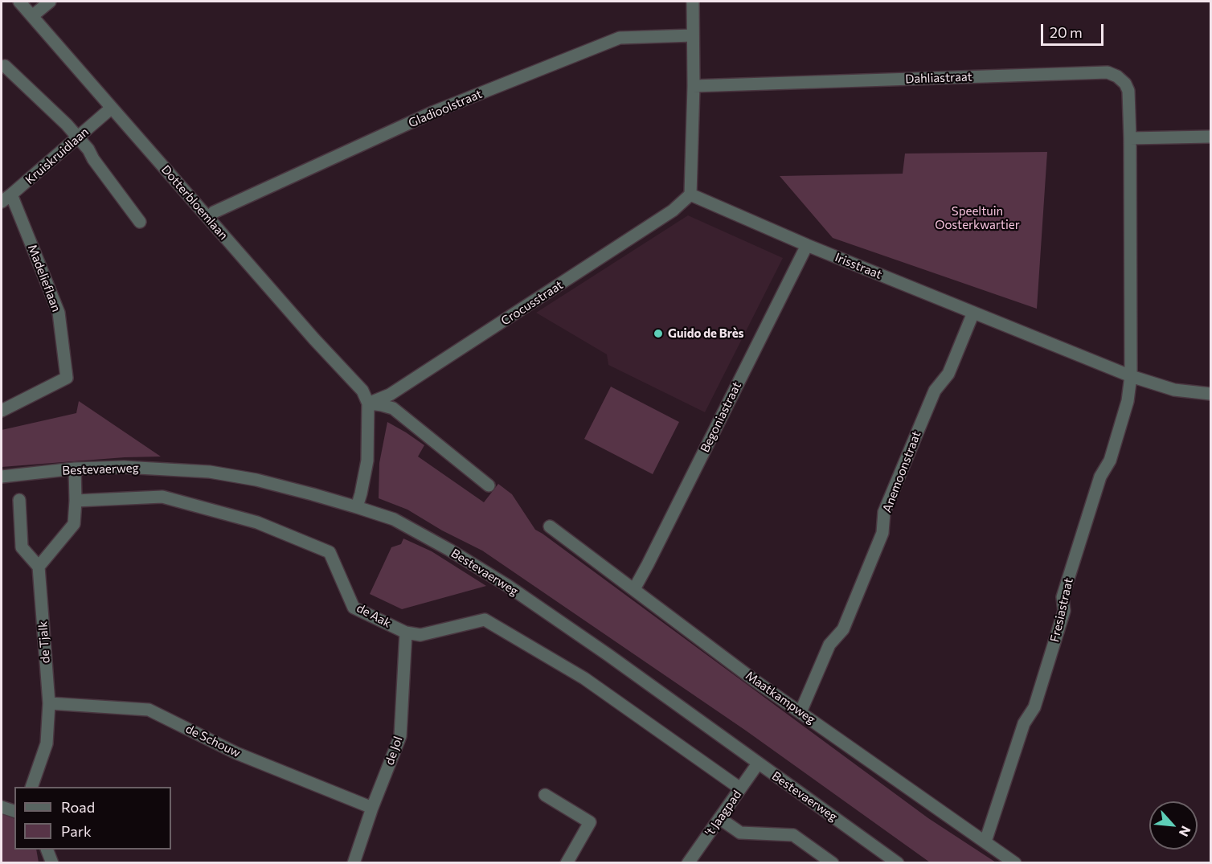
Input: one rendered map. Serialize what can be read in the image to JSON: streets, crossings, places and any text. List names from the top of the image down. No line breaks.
{"streets":{"street":["Dahliastraat","Gladioolstraat","Kruiskruidlaan","Dotterbloemlaan","Irisstraat","Madelieflaan","Crocusstraat","Begoniastraat","Bestevaerweg","Anemoonstraat","Fresiastraat","de Aak","de Tjalk","Maatkampweg","de Schouw","de Jol","'t Jaagpad"]},"crossings":[["Dahliastraat","Irisstraat"],["Dahliastraat","Fresiastraat"],["Gladioolstraat","Dotterbloemlaan"],["Kruiskruidlaan","Dotterbloemlaan"],["Kruiskruidlaan","Madelieflaan"],["Dotterbloemlaan","Crocusstraat"],["Irisstraat","Crocusstraat"],["Irisstraat","Begoniastraat"],["Irisstraat","Anemoonstraat"],["Irisstraat","Fresiastraat"],["Begoniastraat","Maatkampweg"],["Bestevaerweg","'t Jaagpad"],["Anemoonstraat","Maatkampweg"],["Fresiastraat","Maatkampweg"],["de Aak","de Jol"],["de Aak","'t Jaagpad"],["de Tjalk","de Schouw"],["de Schouw","de Jol"]],"parks":["Speeltuin Oosterkwartier"],"places":["Guido de Brès"],"legend":["Road","Park"],"scale_bar":"20 m","north":"bottom right"}
